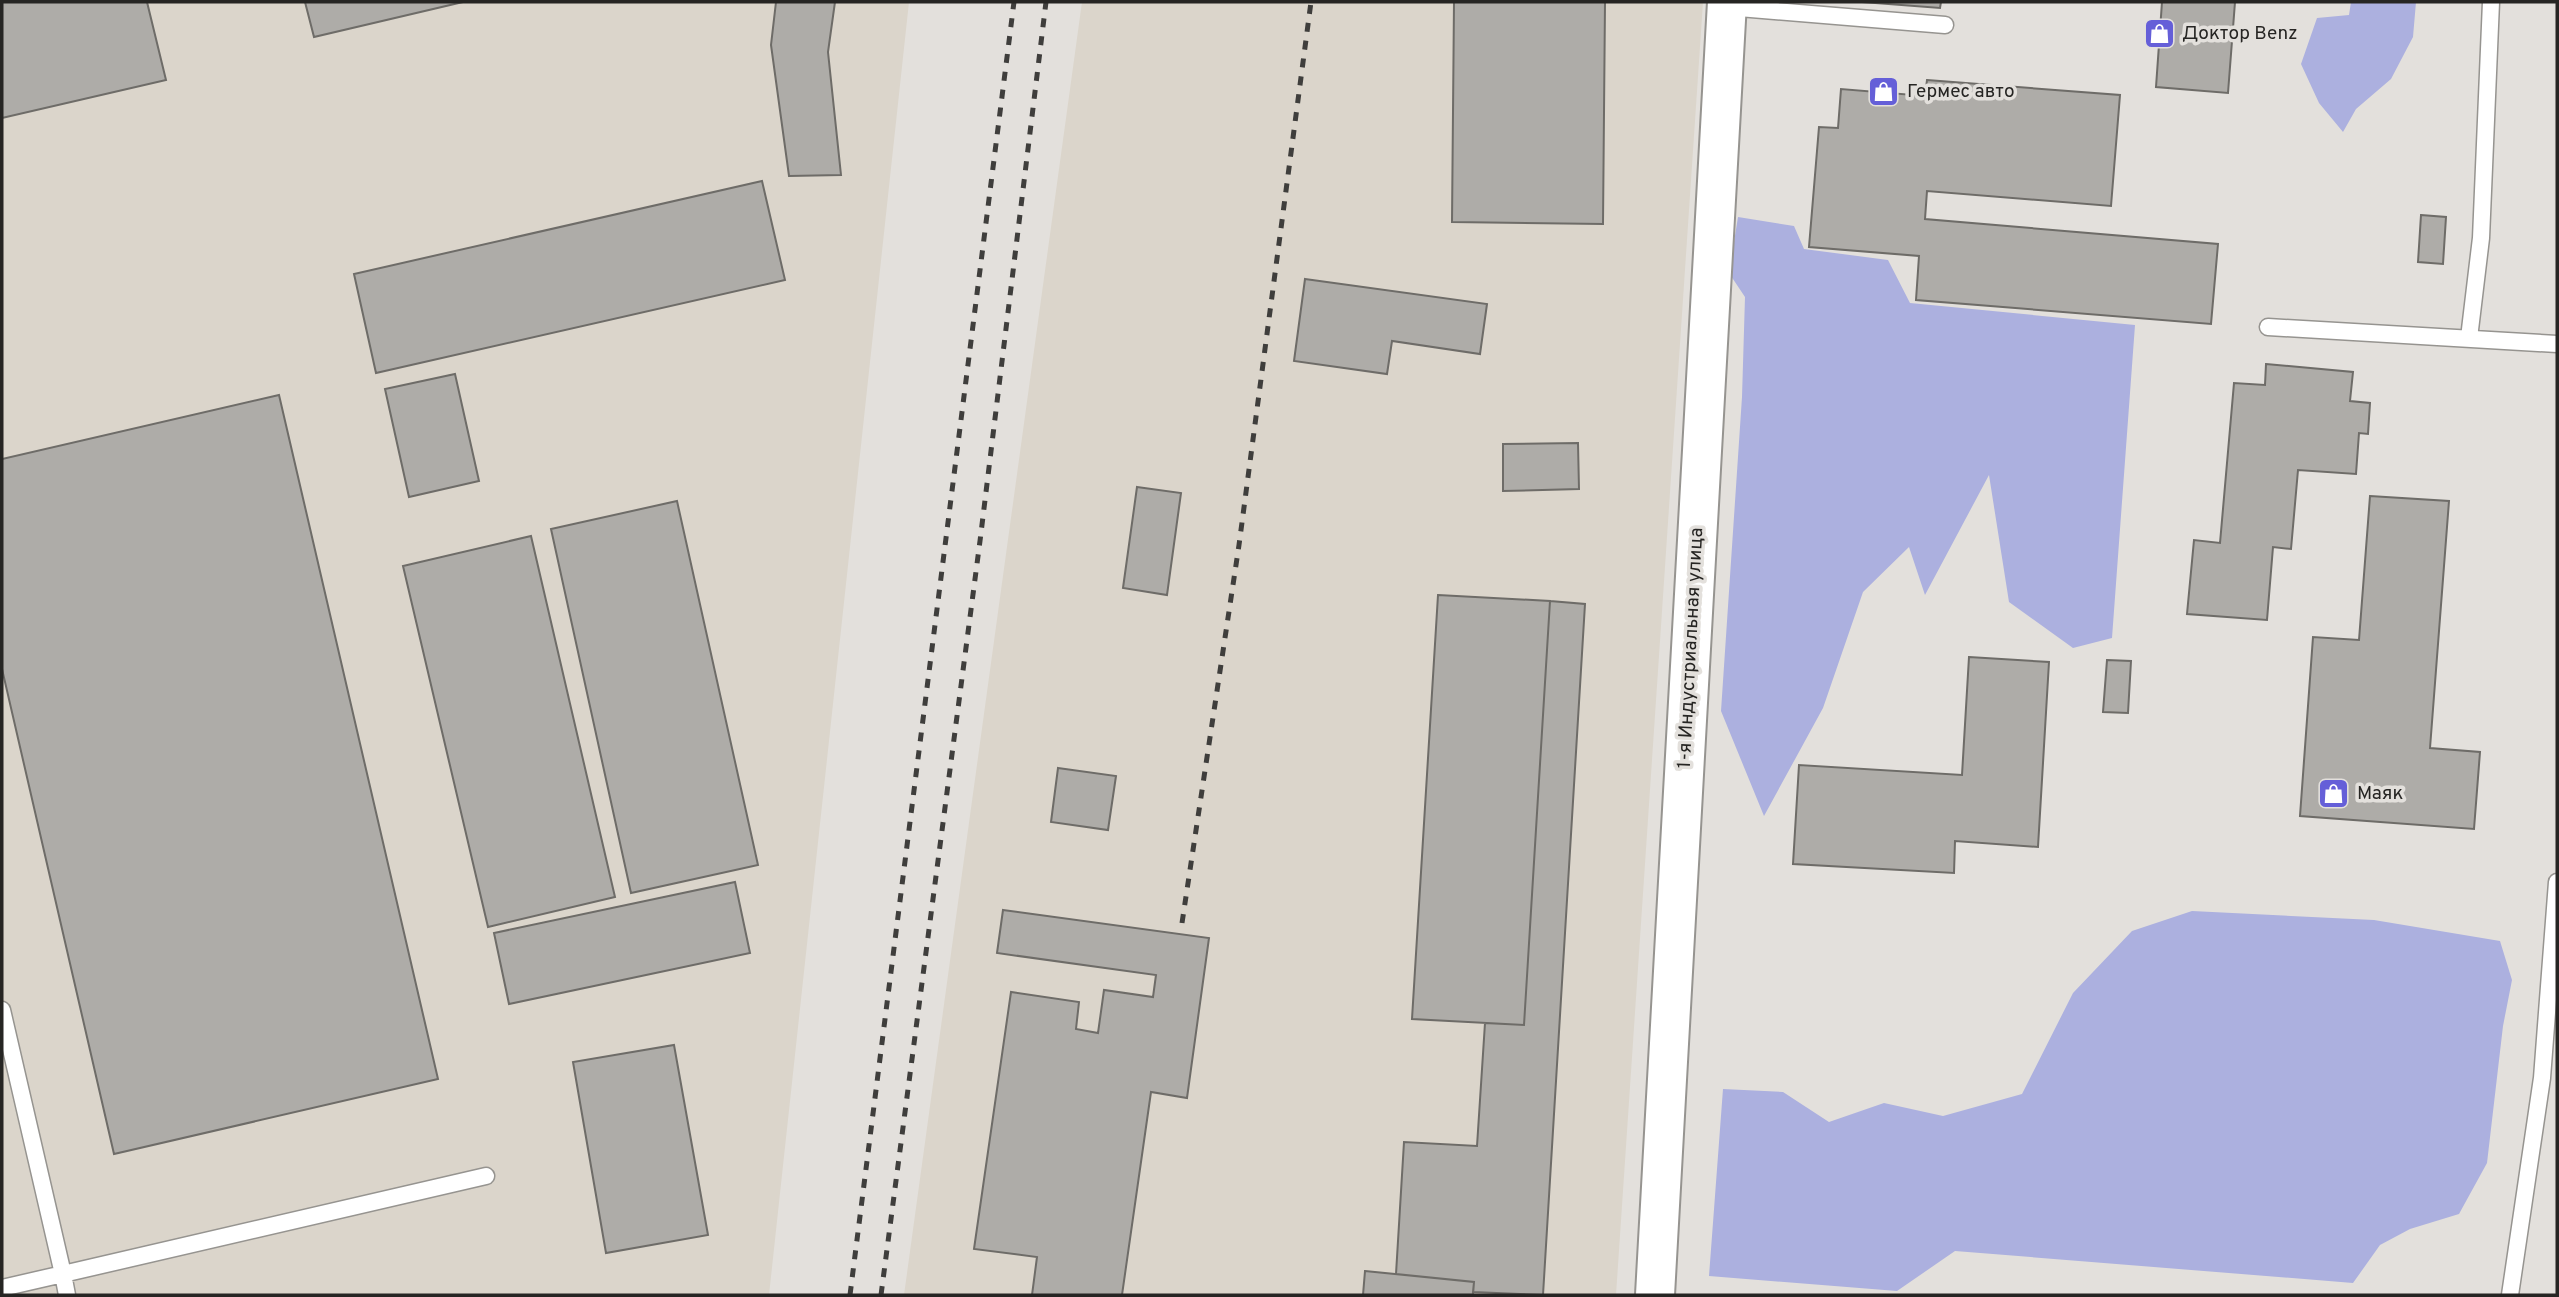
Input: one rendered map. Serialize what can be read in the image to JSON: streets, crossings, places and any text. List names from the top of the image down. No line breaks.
{"streets":{"main road":["1-я Индустриальная улица"]},"places":{"shop":["Доктор Benz","Гермес авто","Маяк"]}}
